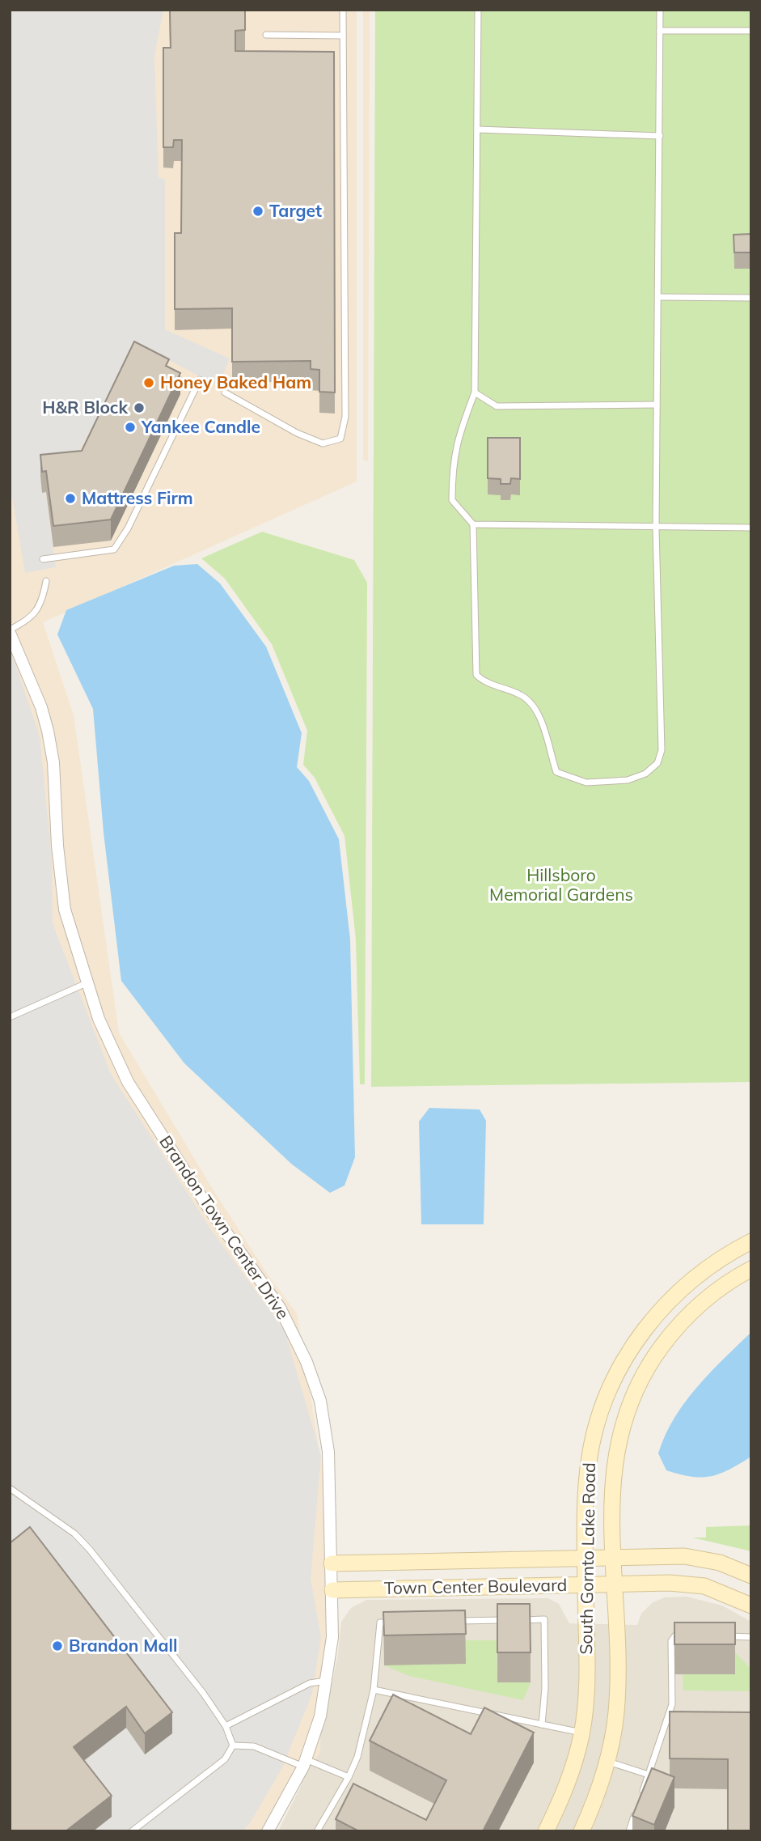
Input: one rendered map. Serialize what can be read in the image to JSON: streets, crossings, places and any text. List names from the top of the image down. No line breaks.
{"streets":{"street":["Brandon Town Center Drive","South Gornto Lake Road","Town Center Boulevard"]},"crossings":[["Brandon Town Center Drive","Town Center Boulevard"],["South Gornto Lake Road","Town Center Boulevard"]],"parks":["Hillsboro Memorial Gardens"],"places":["Target","Honey Baked Ham","H&R Block","Yankee Candle","Mattress Firm","Brandon Mall"]}
